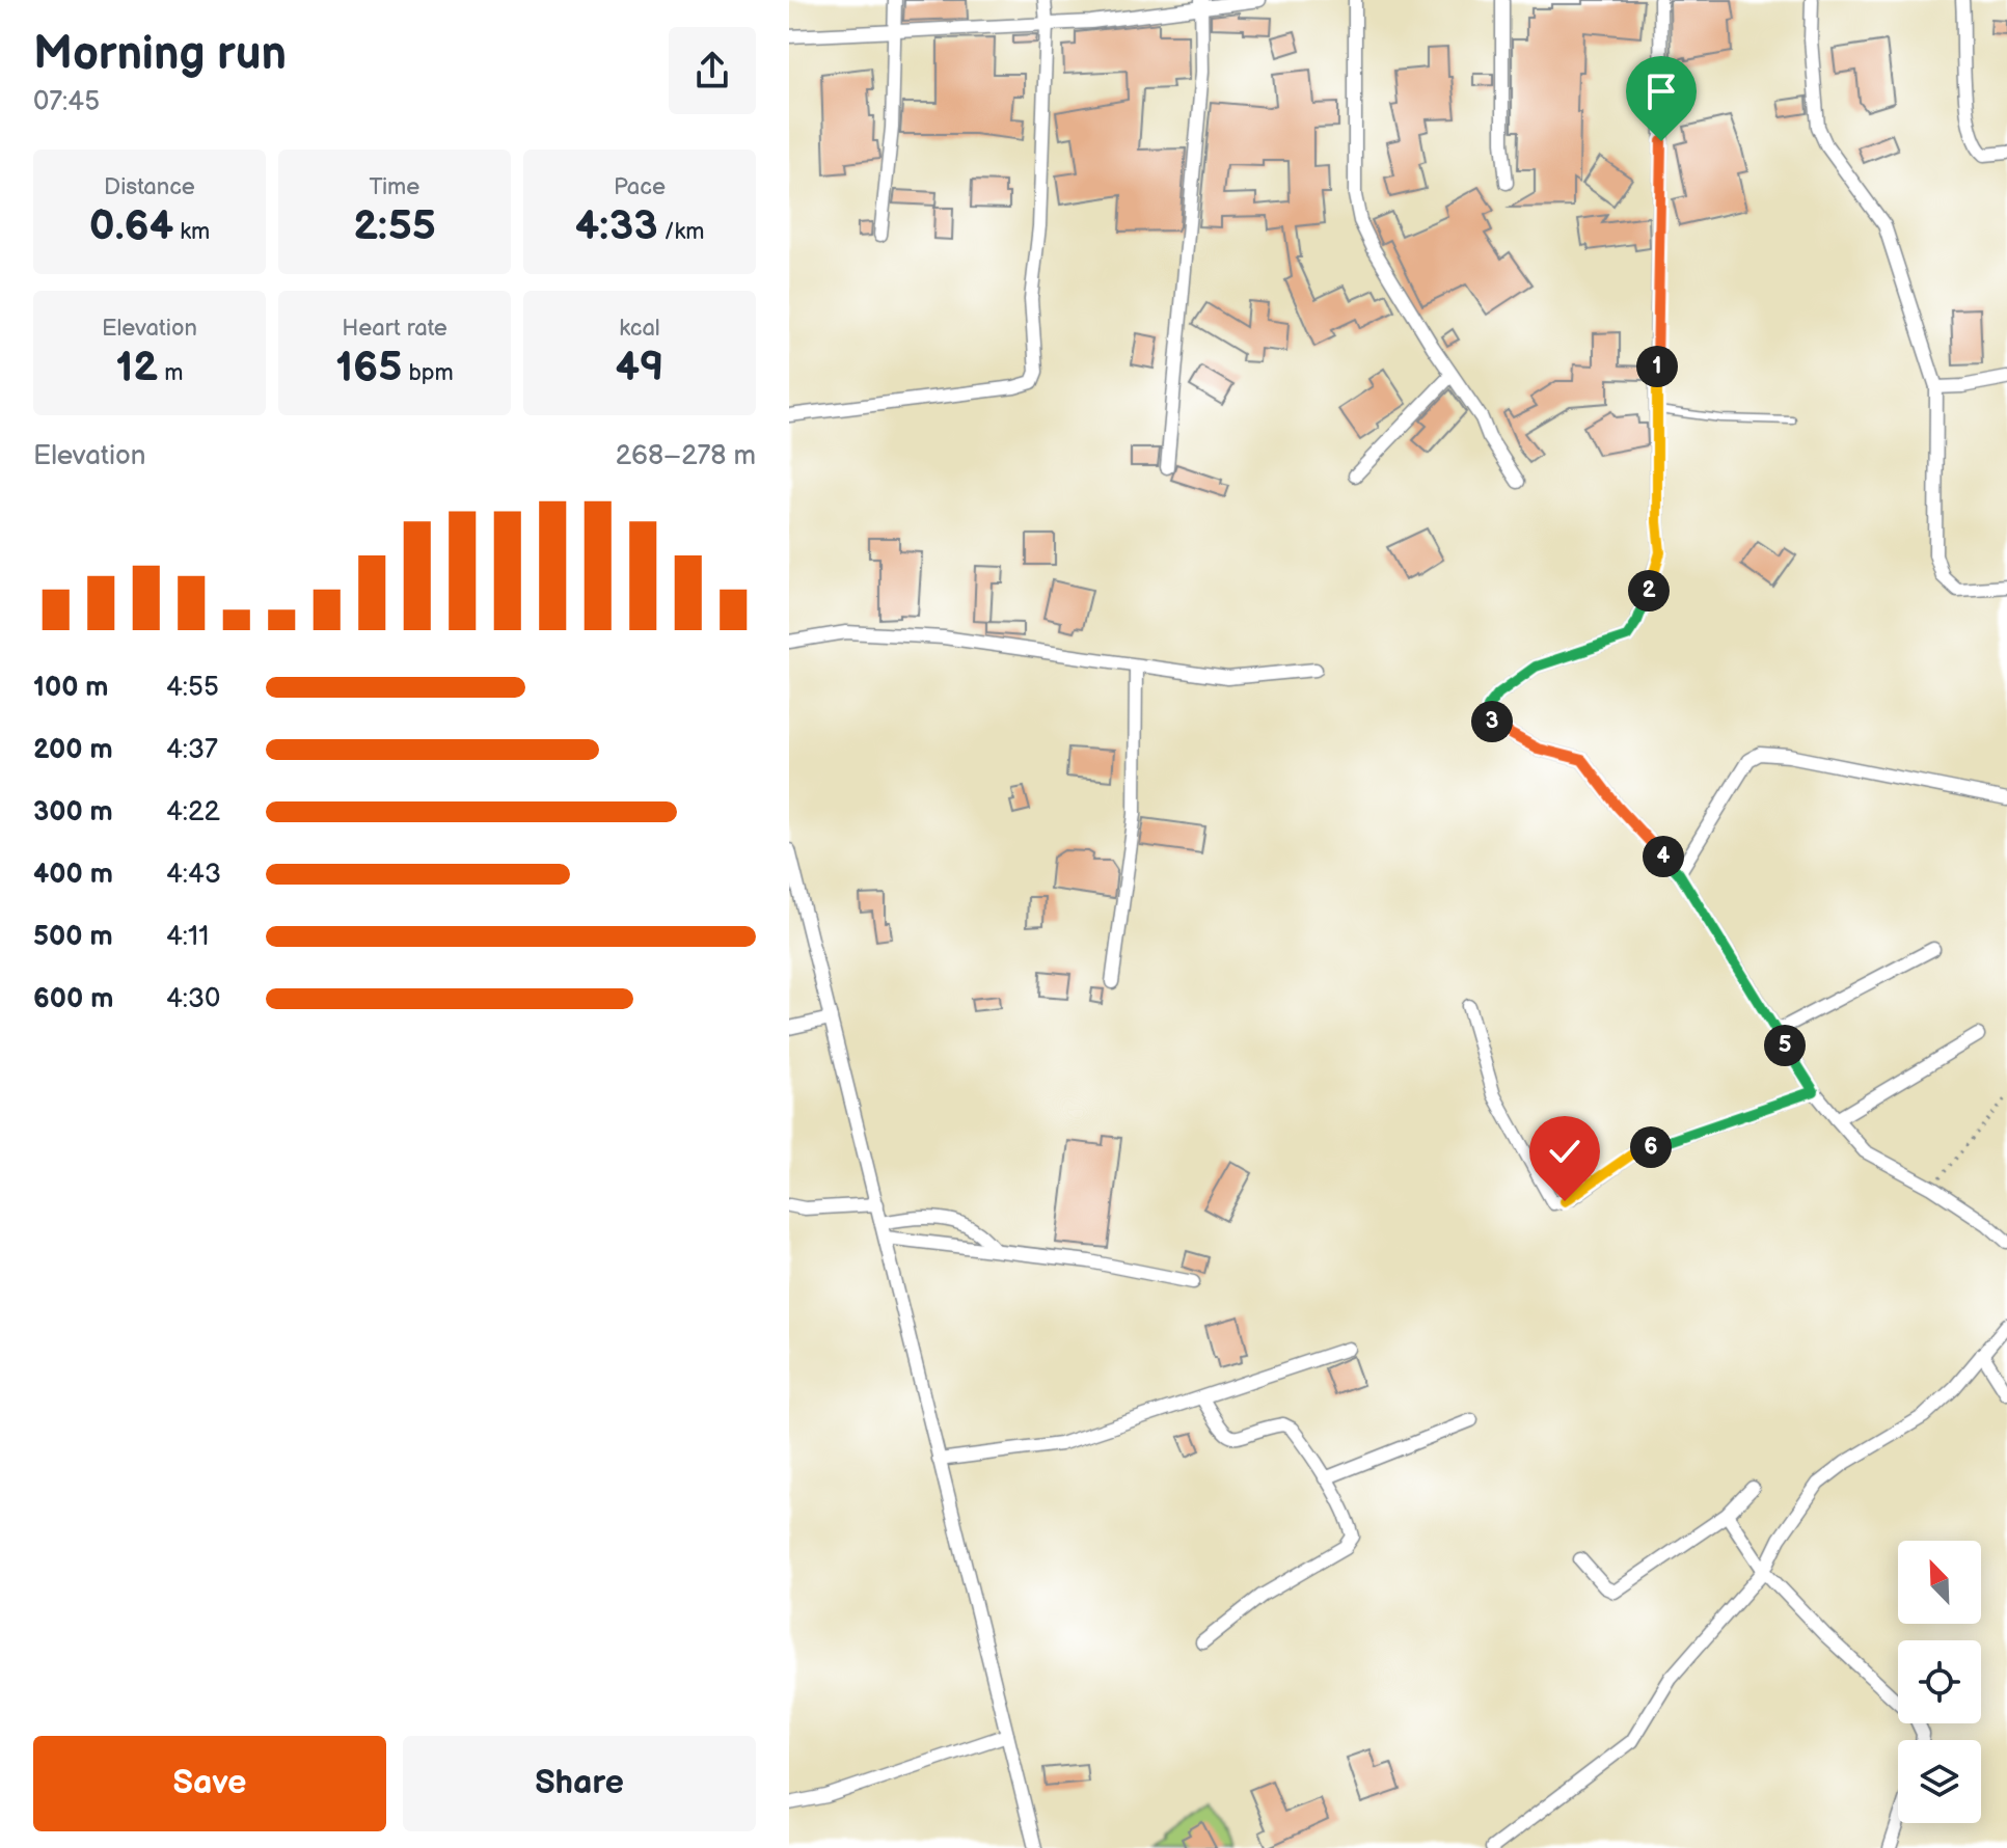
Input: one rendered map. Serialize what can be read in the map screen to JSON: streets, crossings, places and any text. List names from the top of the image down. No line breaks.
{"north":"top left","page":{"heading":["Morning run","07:45"],"stats":[["Distance","0.64 km"],["Time","2:55"],["Pace","4:33 /km"],["Elevation","12 m"],["Heart rate","165 bpm"],["kcal","49"]],"pins":["1","2","3","4","5","6"],"chart":["Elevation","268–278 m"],"list":[{"name":"100 m","note":"4:55"},{"name":"200 m","note":"4:37"},{"name":"300 m","note":"4:22"},{"name":"400 m","note":"4:43"},{"name":"500 m","note":"4:11"},{"name":"600 m","note":"4:30"}],"buttons":["Save","Share"]}}
